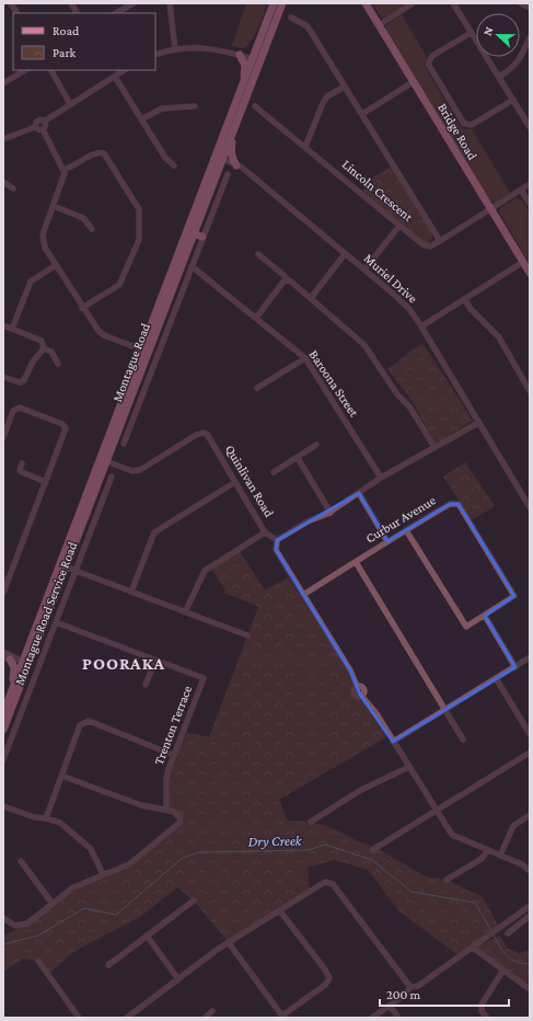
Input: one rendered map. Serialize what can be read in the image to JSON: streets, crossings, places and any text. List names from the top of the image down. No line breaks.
{"streets":{"main road":["Bridge Road","Montague Road"],"street":["Lincoln Crescent","Muriel Drive","Baroona Street","Quinlivan Road","Curbur Avenue","Montague Road Service Road","Trenton Terrace"]},"crossings":[["Bridge Road","Lincoln Crescent"],["Muriel Drive","Montague Road"],["Montague Road","Quinlivan Road"],["Montague Road Service Road","Trenton Terrace"]],"districts":["POORAKA"],"water":["Dry Creek"],"legend":["Road","Park"],"scale_bar":"200 m","north":"left"}
